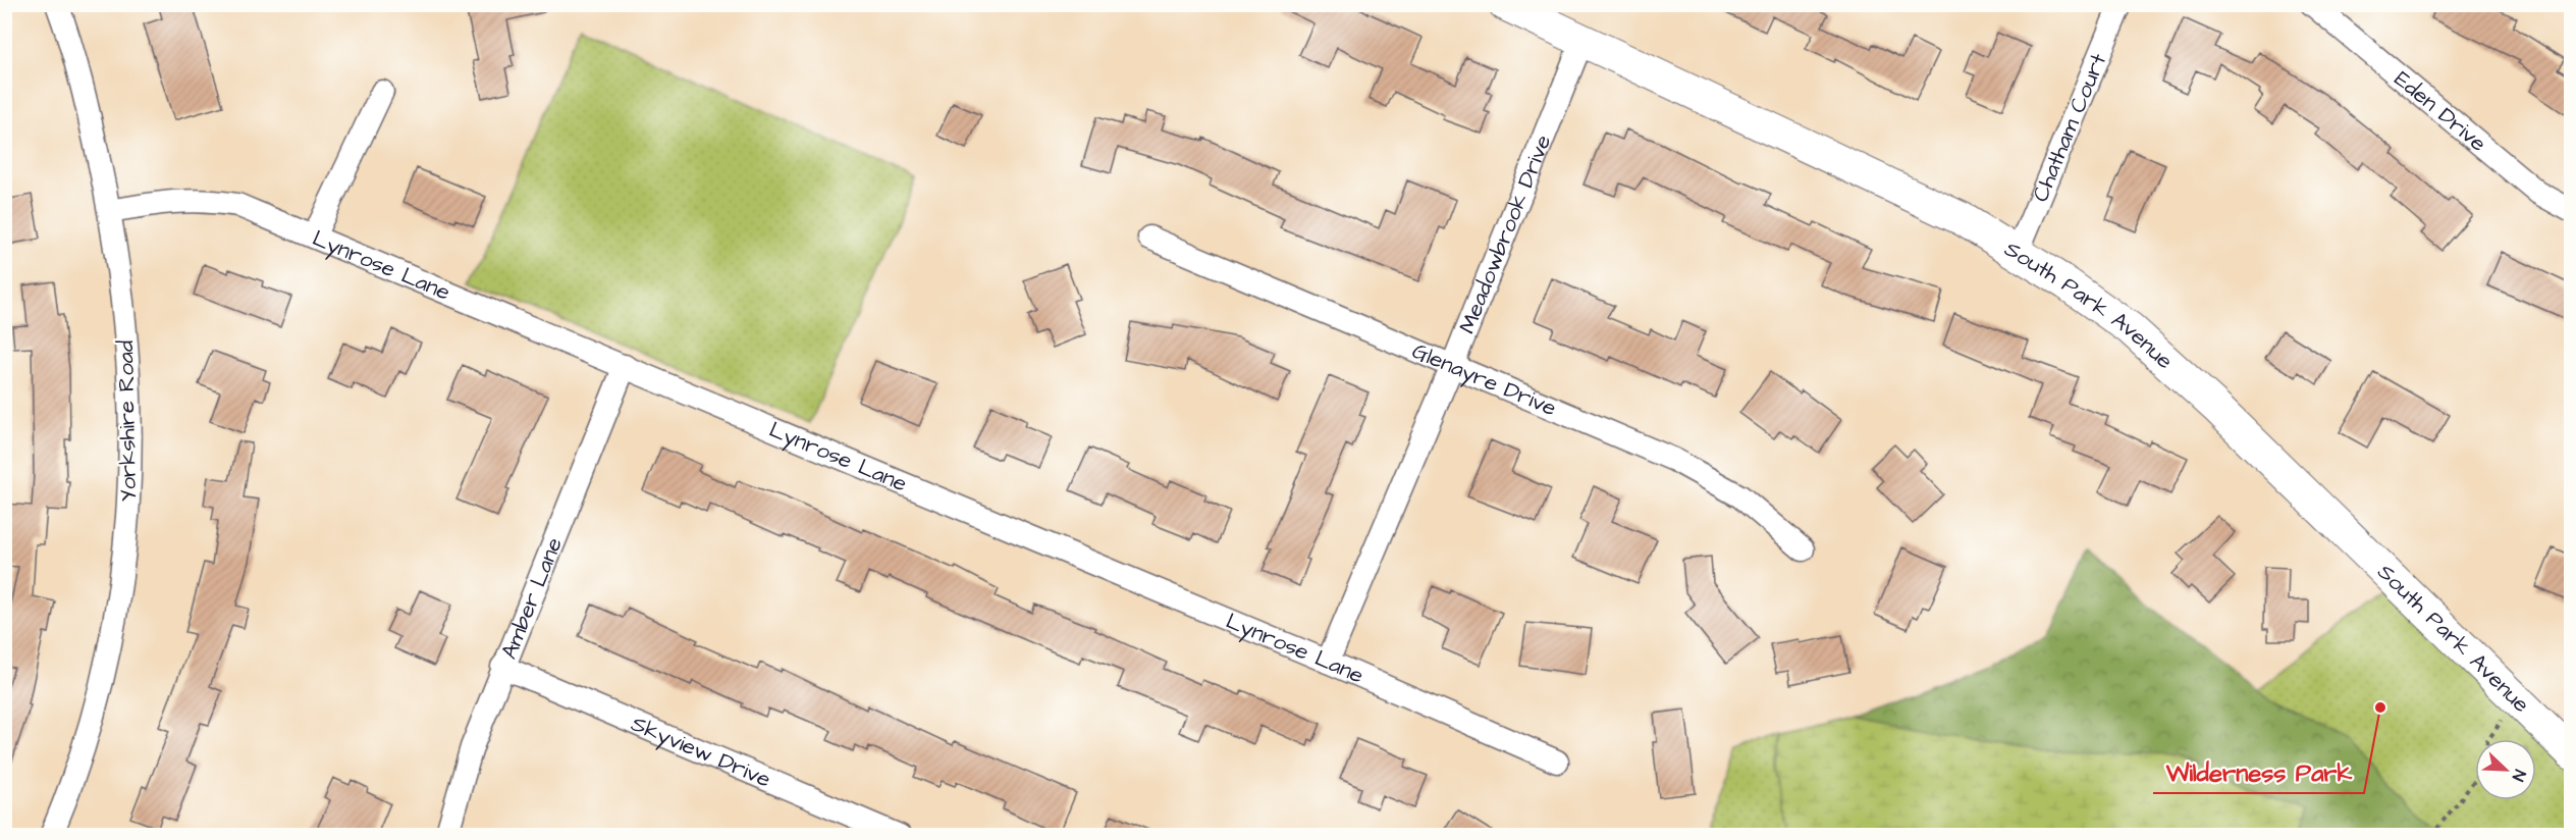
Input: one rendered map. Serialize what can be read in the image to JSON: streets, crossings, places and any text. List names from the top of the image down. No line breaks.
{"streets":{"main road":["South Park Avenue"],"street":["Eden Drive","Chatham Court","Meadowbrook Drive","Lynrose Lane","Glenayre Drive","Yorkshire Road","Amber Lane","Skyview Drive"]},"crossings":[["Chatham Court","South Park Avenue"],["Meadowbrook Drive","Lynrose Lane"],["Meadowbrook Drive","South Park Avenue"],["Meadowbrook Drive","Glenayre Drive"],["Lynrose Lane","Yorkshire Road"],["Lynrose Lane","Amber Lane"],["Amber Lane","Skyview Drive"]],"places":["Wilderness Park"],"north":"bottom right"}
